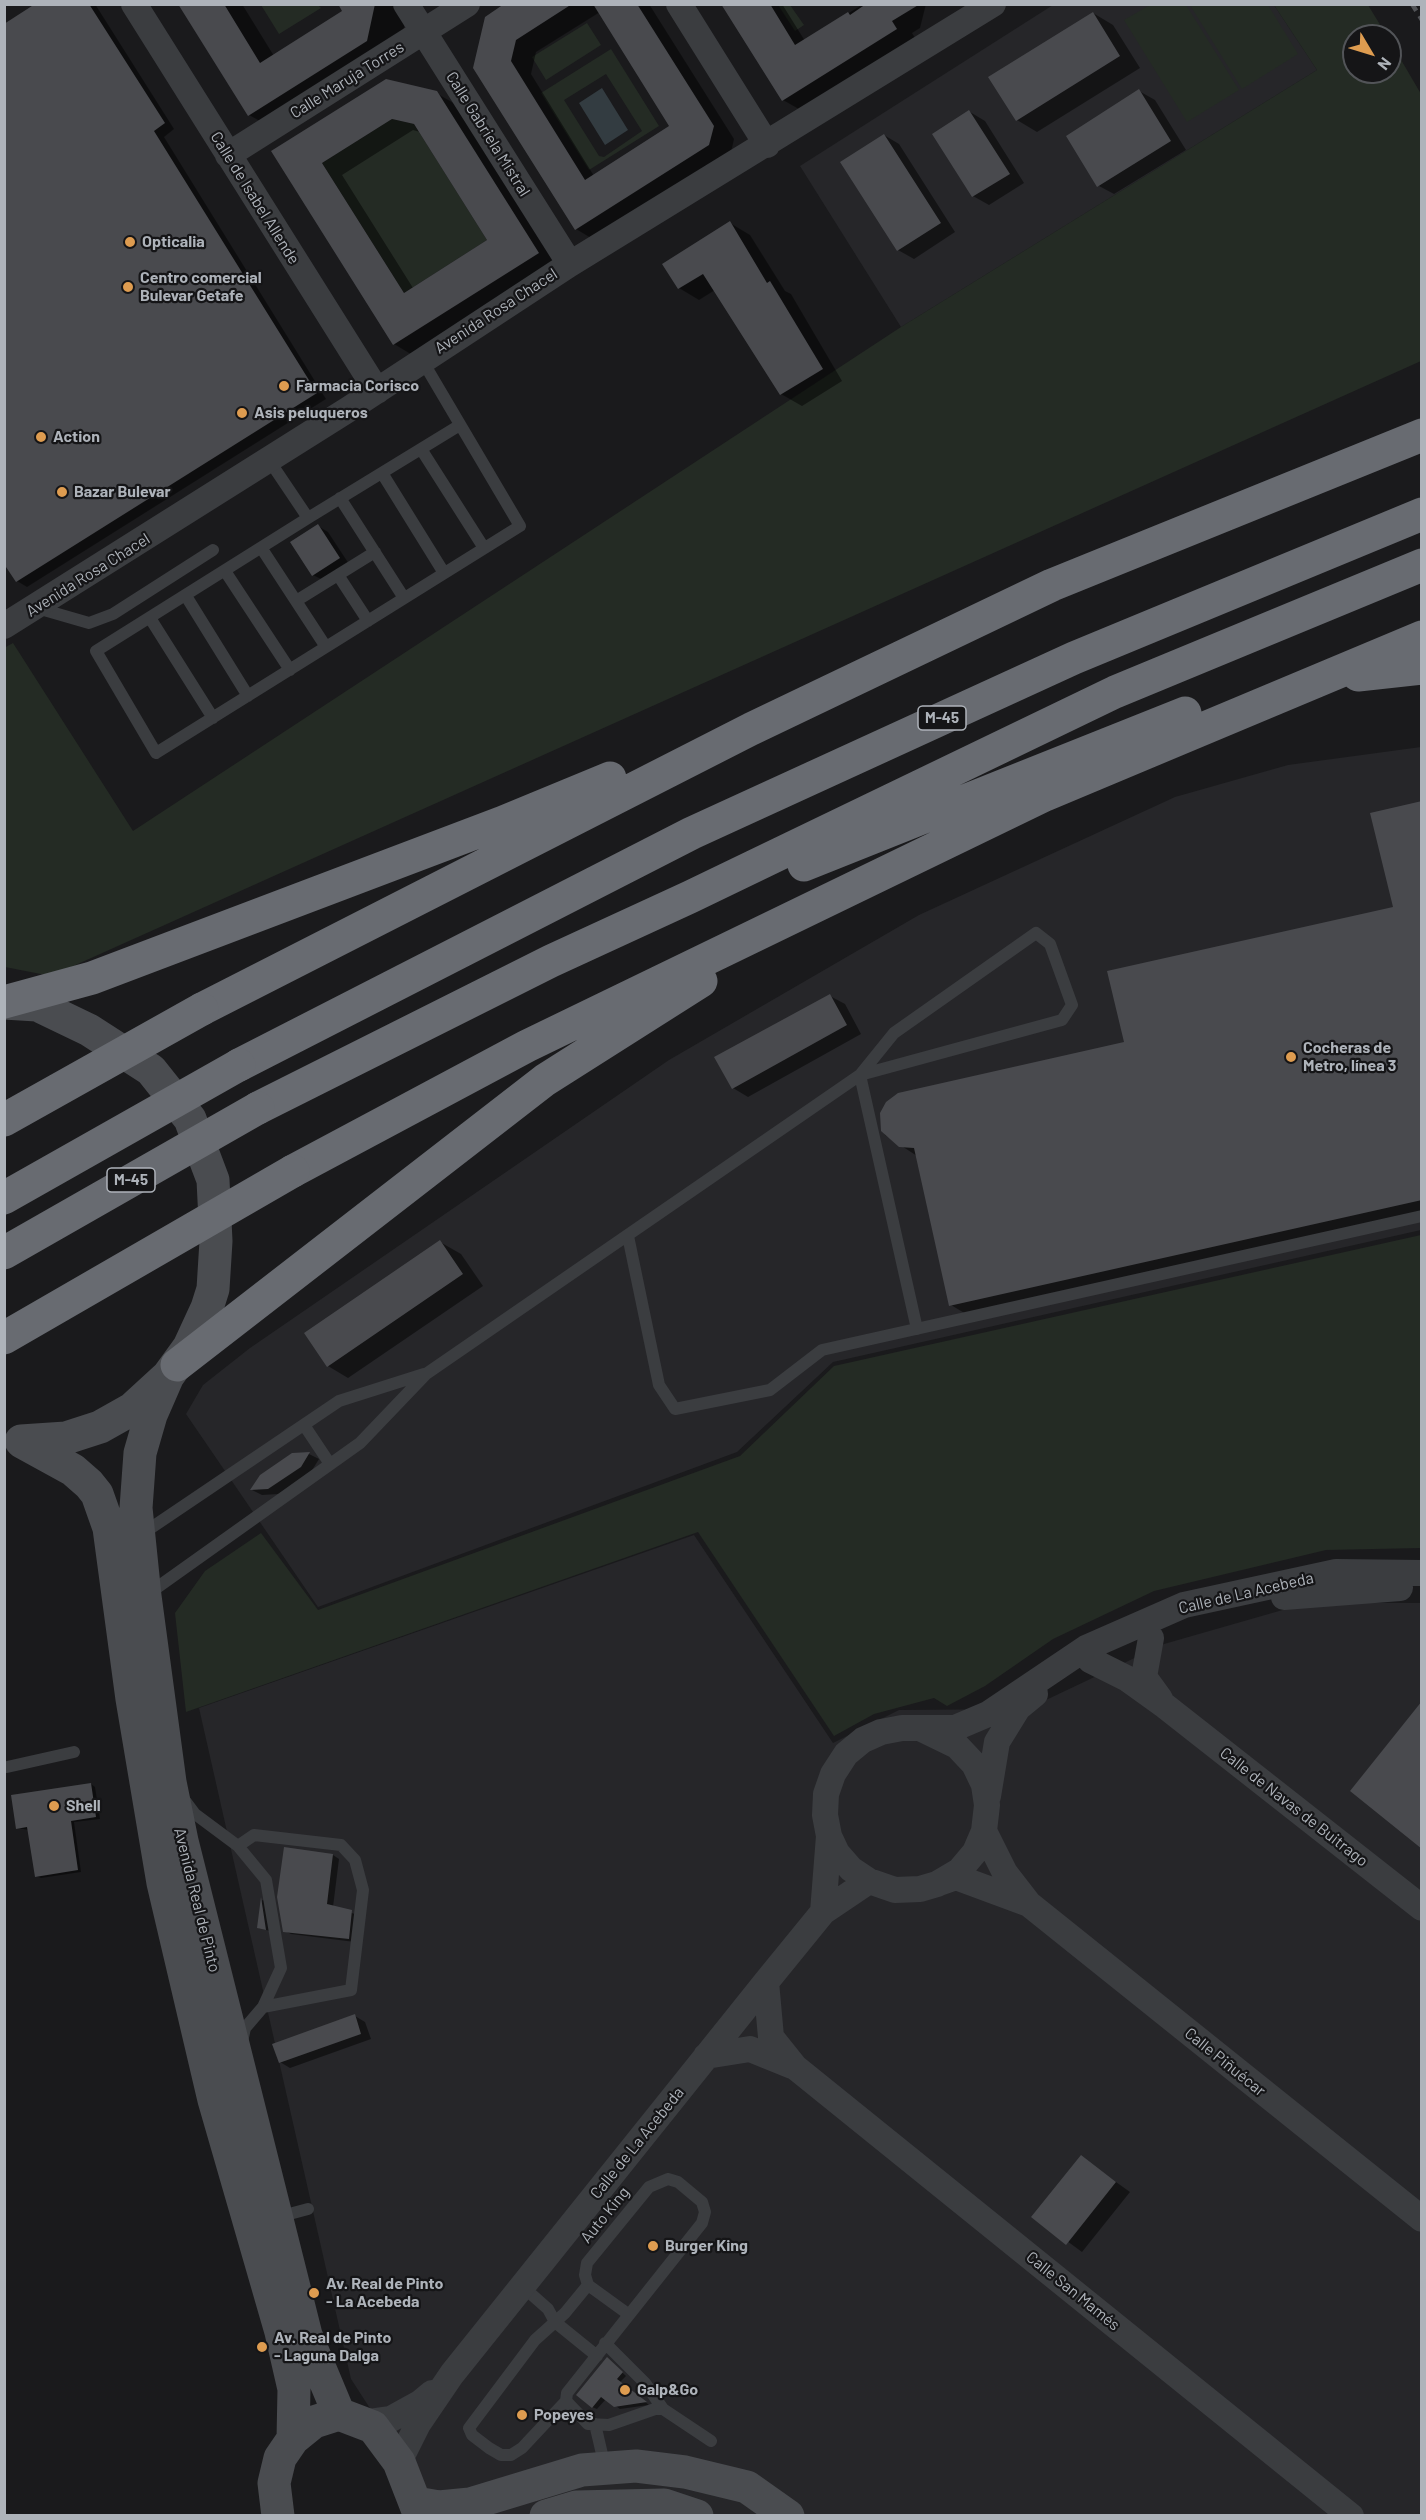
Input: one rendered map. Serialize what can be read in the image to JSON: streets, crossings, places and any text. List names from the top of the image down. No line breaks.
{"streets":{"highway":["M-45"],"main road":["Avenida Real de Pinto"],"street":["Calle Maruja Torres","Calle Gabriela Mistral","Calle de Isabel Allende","Avenida Rosa Chacel","Calle de La Acebeda","Calle de Navas de Buitrago","Calle Piñuécar","Calle San Mamés"],"lane":["Auto King"]},"crossings":[["Calle Maruja Torres","Calle Gabriela Mistral"],["Calle Maruja Torres","Calle de Isabel Allende"],["Calle Gabriela Mistral","Avenida Rosa Chacel"],["Calle de Isabel Allende","Avenida Rosa Chacel"],["Calle de La Acebeda","Calle de Navas de Buitrago"],["Calle de La Acebeda","Avenida Real de Pinto"],["Calle de La Acebeda","Calle Piñuécar"],["Calle de La Acebeda","Calle San Mamés"]],"places":["Opticalia","Centro comercial Bulevar Getafe","Farmacia Corisco","Asis peluqueros","Action","Bazar Bulevar","Cocheras de Metro, línea 3","Shell","Burger King","Av. Real de Pinto - La Acebeda","Av. Real de Pinto - Laguna Dalga","Galp&Go","Popeyes"],"north":"bottom right"}
